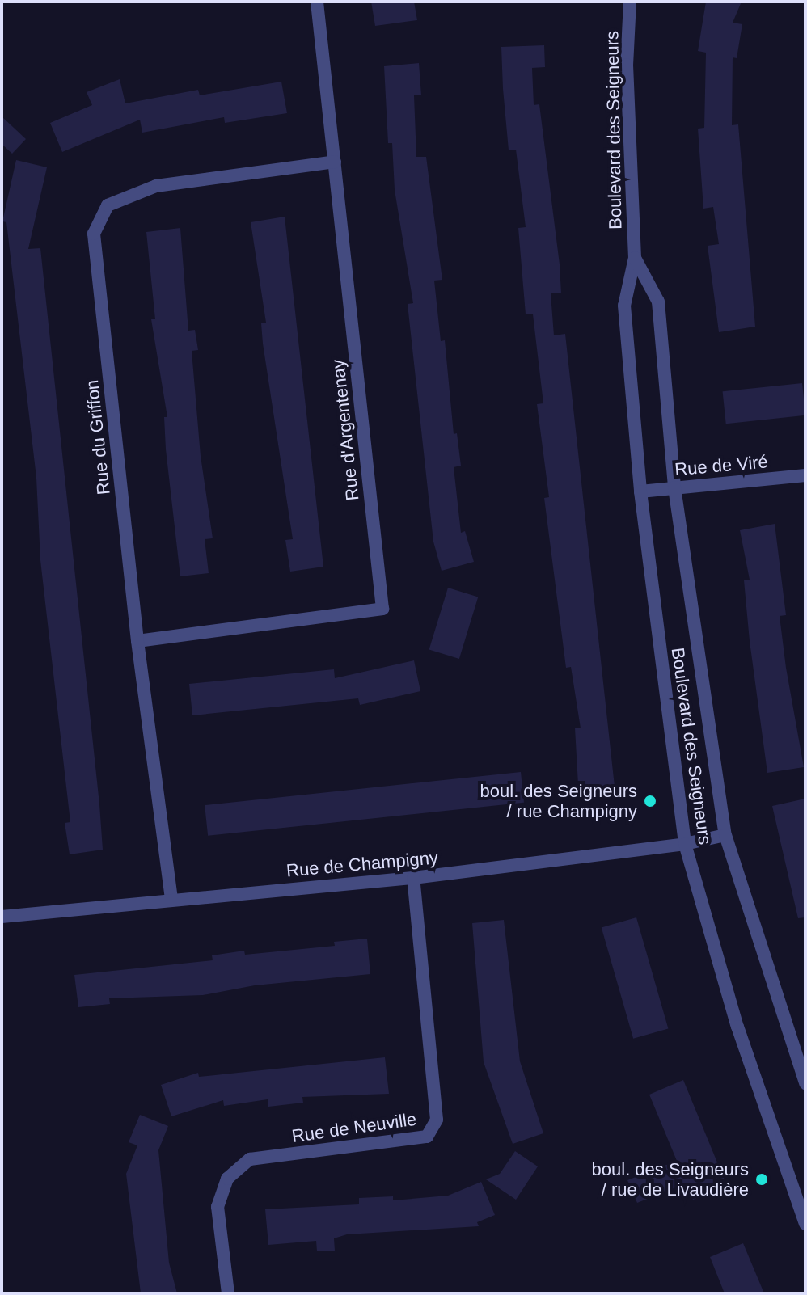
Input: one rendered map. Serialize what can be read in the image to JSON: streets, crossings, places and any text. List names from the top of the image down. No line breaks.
{"streets":{"street":["Boulevard des Seigneurs","Rue d'Argentenay","Rue du Griffon","Rue de Viré","Rue de Champigny","Rue de Neuville"]},"crossings":[["Boulevard des Seigneurs","Rue de Viré"],["Boulevard des Seigneurs","Rue de Champigny"],["Rue d'Argentenay","Rue du Griffon"],["Rue du Griffon","Rue de Champigny"],["Rue de Champigny","Rue de Neuville"]],"places":["boul. des Seigneurs / rue Champigny","boul. des Seigneurs / rue de Livaudière"]}
